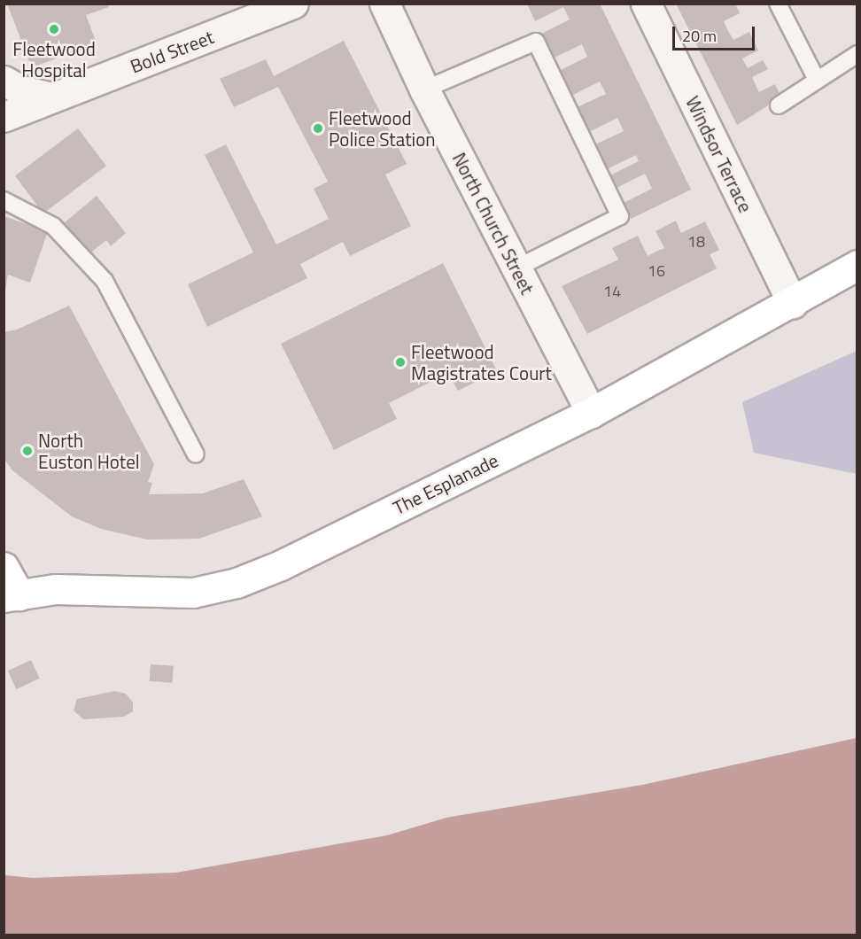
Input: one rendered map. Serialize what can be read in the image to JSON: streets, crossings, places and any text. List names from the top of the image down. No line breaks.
{"streets":{"street":["Bold Street","Windsor Terrace","North Church Street","The Esplanade"]},"crossings":[["Windsor Terrace","The Esplanade"],["North Church Street","The Esplanade"]],"places":["Fleetwood Hospital","Fleetwood Police Station","Fleetwood Magistrates Court","North Euston Hotel"],"house_numbers":["18","16","14"],"scale_bar":"20 m"}
